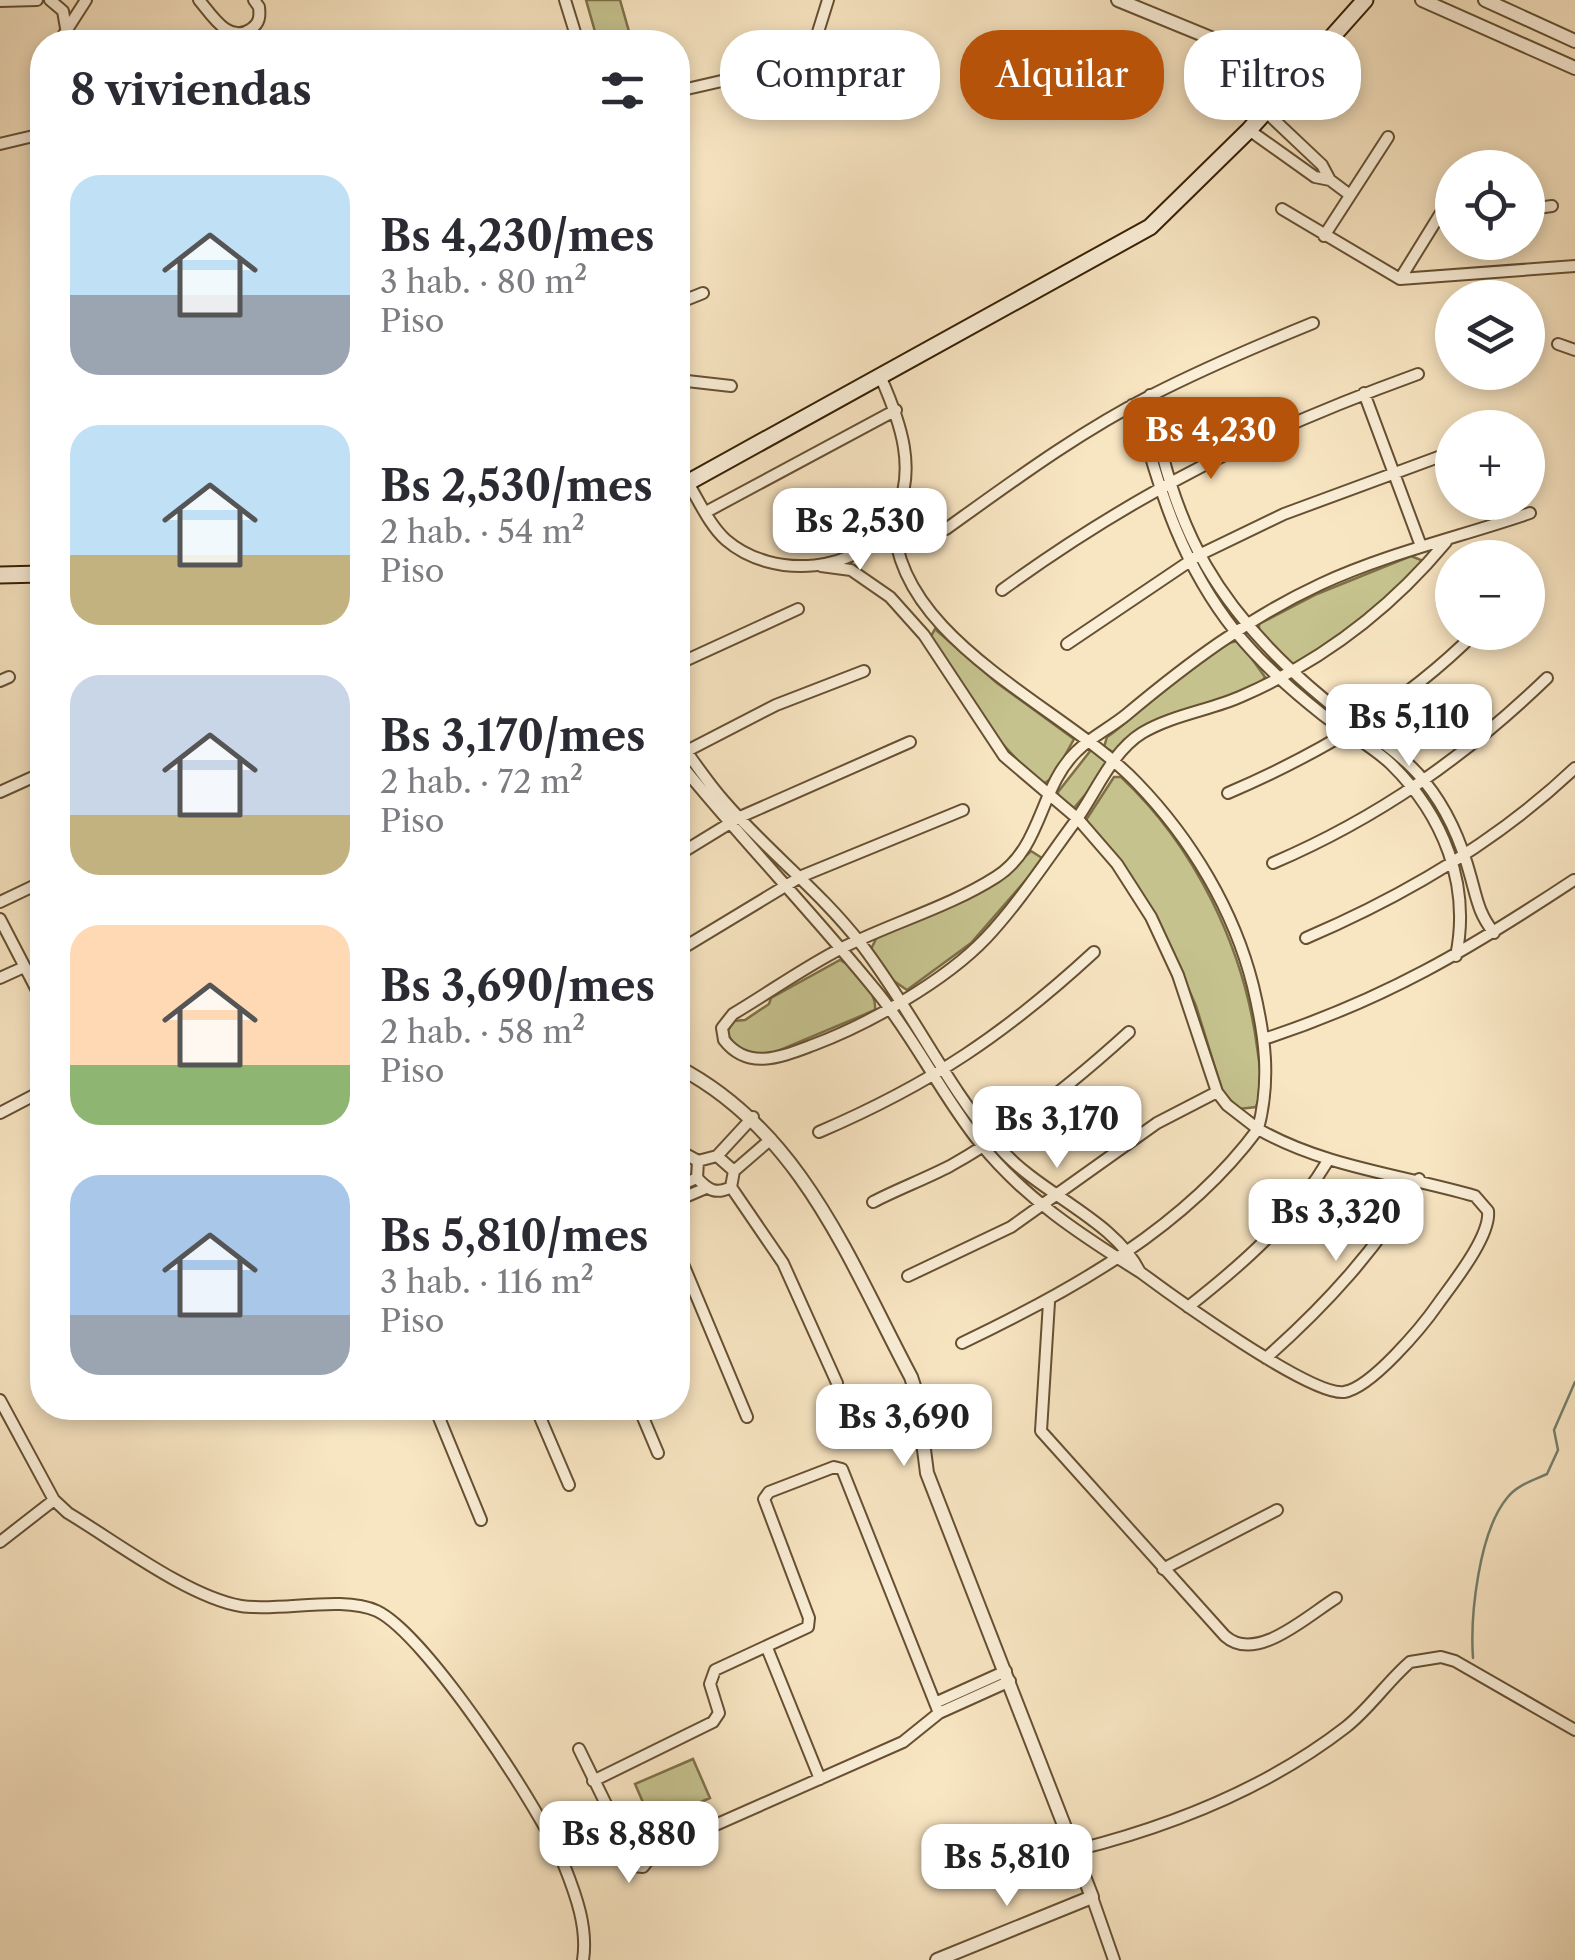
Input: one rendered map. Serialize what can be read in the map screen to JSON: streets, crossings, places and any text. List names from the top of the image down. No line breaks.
{"page":{"chip":["Comprar","Alquilar","Filtros"],"heading":"8 viviendas","map_buttons":["+","−"],"list":[{"name":"Bs 4,230/mes","note":"3 hab. · 80 m² · Piso"},{"name":"Bs 2,530/mes","note":"2 hab. · 54 m² · Piso"},{"name":"Bs 3,170/mes","note":"2 hab. · 72 m² · Piso"},{"name":"Bs 3,690/mes","note":"2 hab. · 58 m² · Piso"},{"name":"Bs 5,810/mes","note":"3 hab. · 116 m² · Piso"}],"price":["Bs 4,230","Bs 2,530","Bs 5,110","Bs 3,170","Bs 3,320","Bs 3,690","Bs 8,880","Bs 5,810"]}}
